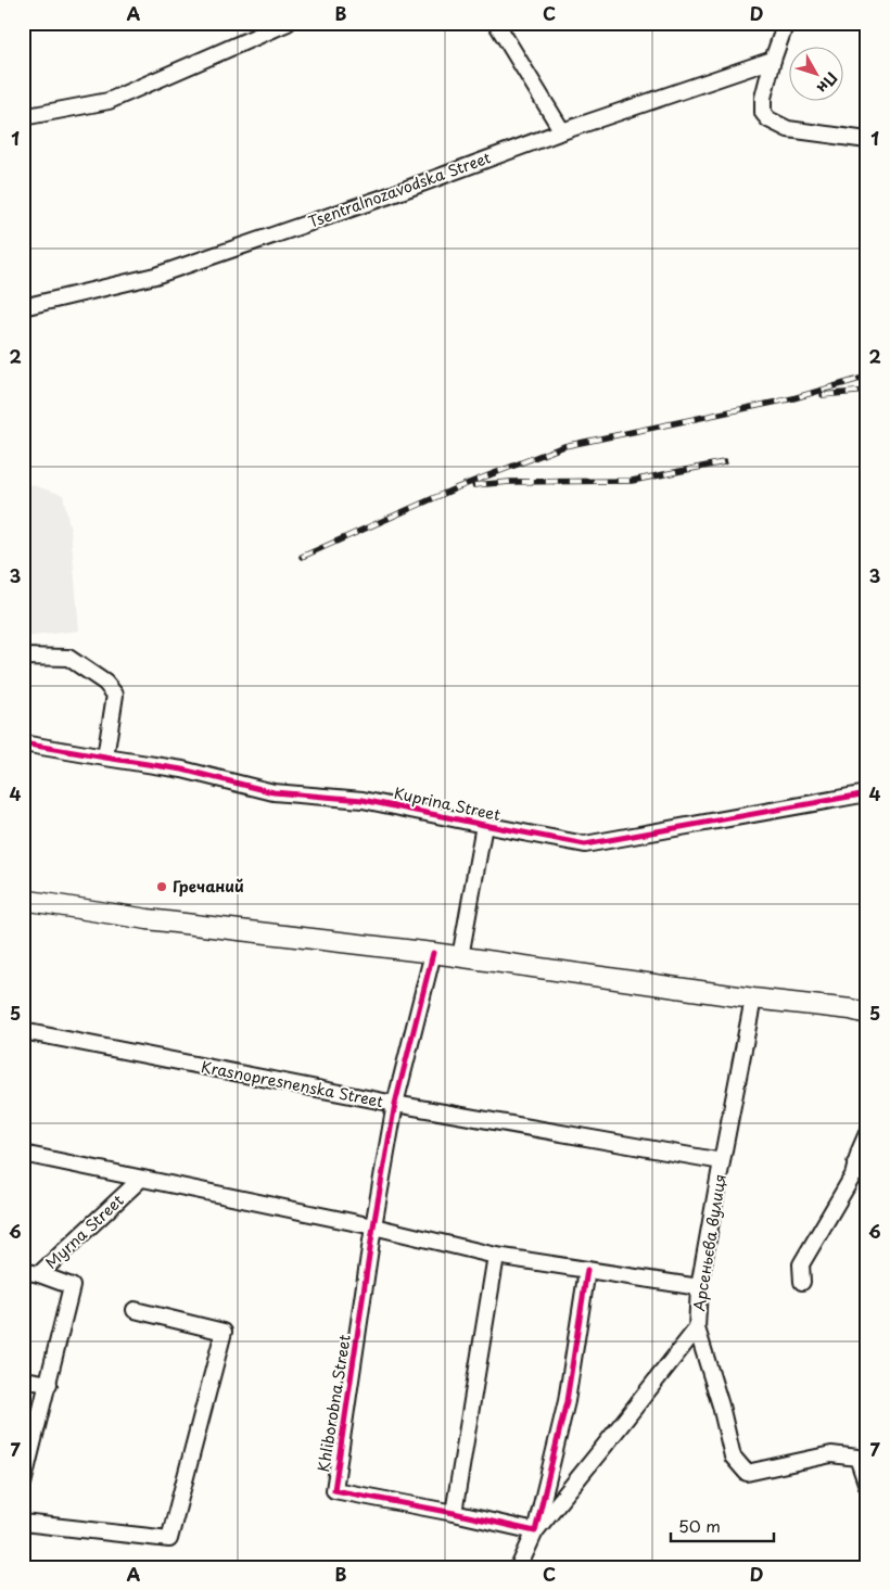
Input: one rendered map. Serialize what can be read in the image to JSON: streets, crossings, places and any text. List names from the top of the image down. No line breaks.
{"streets":{"street":["Tsentralnozavodska Street","Kuprina Street","Krasnopresnenska Street","Myrna Street","Арсеньєва вулиця","Khliborobna Street"]},"crossings":[["Krasnopresnenska Street","Арсеньєва вулиця"],["Krasnopresnenska Street","Khliborobna Street"],["Арсеньєва вулиця","Khliborobna Street"]],"places":["Гречаний"],"scale_bar":"50 m","north":"bottom right","grid":{"columns":["A","B","C","D"],"rows":["1","2","3","4","5","6","7"]}}
